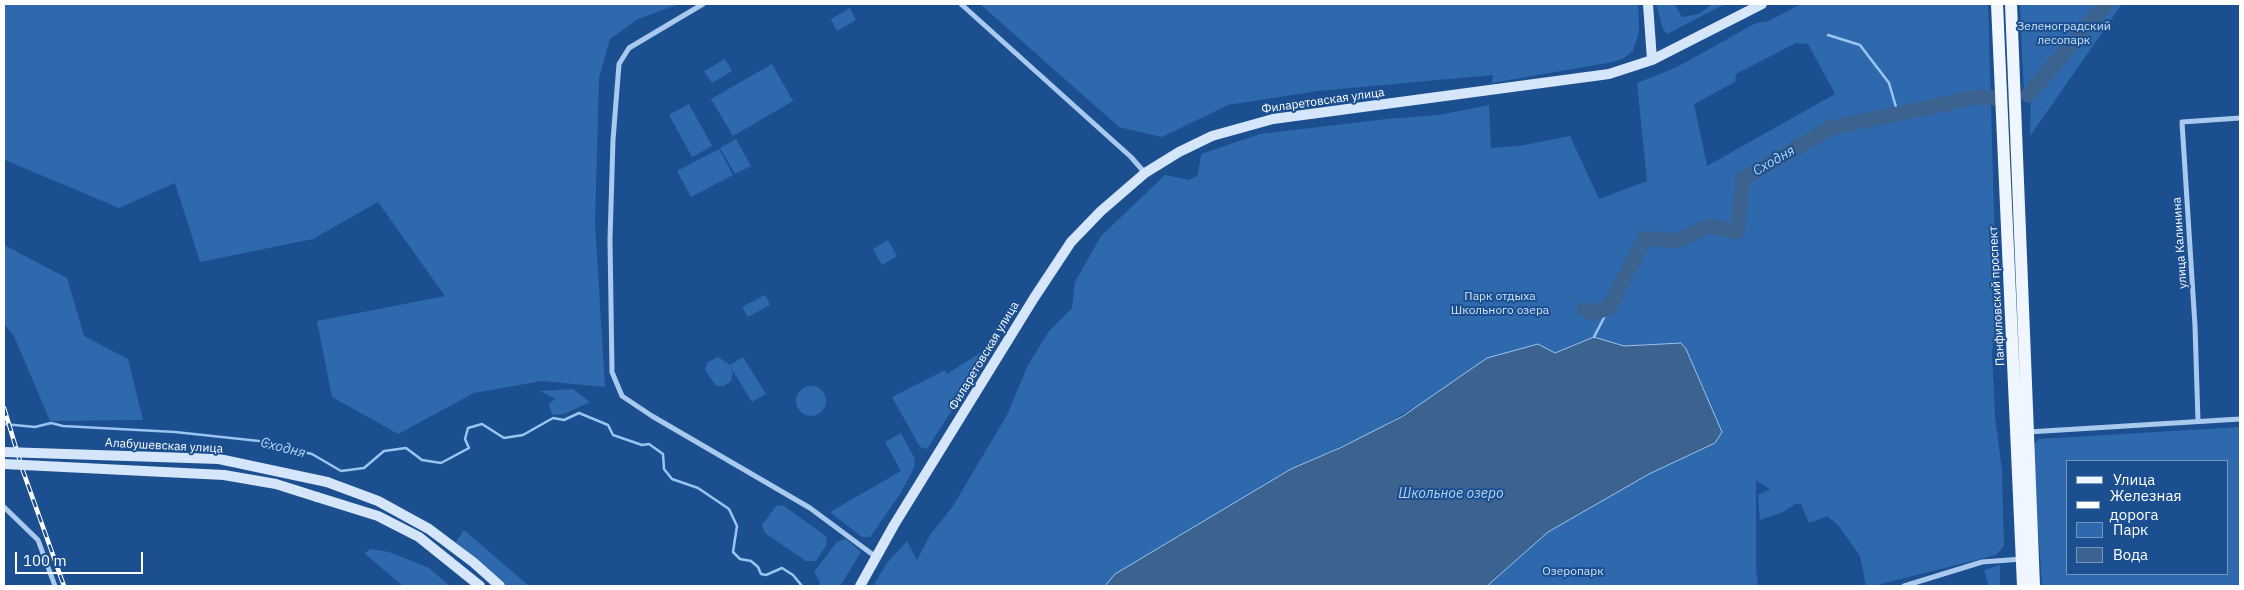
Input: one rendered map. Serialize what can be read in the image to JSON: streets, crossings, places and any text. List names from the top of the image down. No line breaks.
{"streets":{"main road":["Панфиловский проспект"],"street":["Филаретовская улица","улица Калинина","Алабушевская улица"]},"water":["Сходня","Школьное озеро"],"parks":["Зеленоградский лесопарк","Парк отдыха Школьного озера","Озеропарк"],"legend":["Улица","Железная дорога","Парк","Вода"],"scale_bar":"100 m"}
